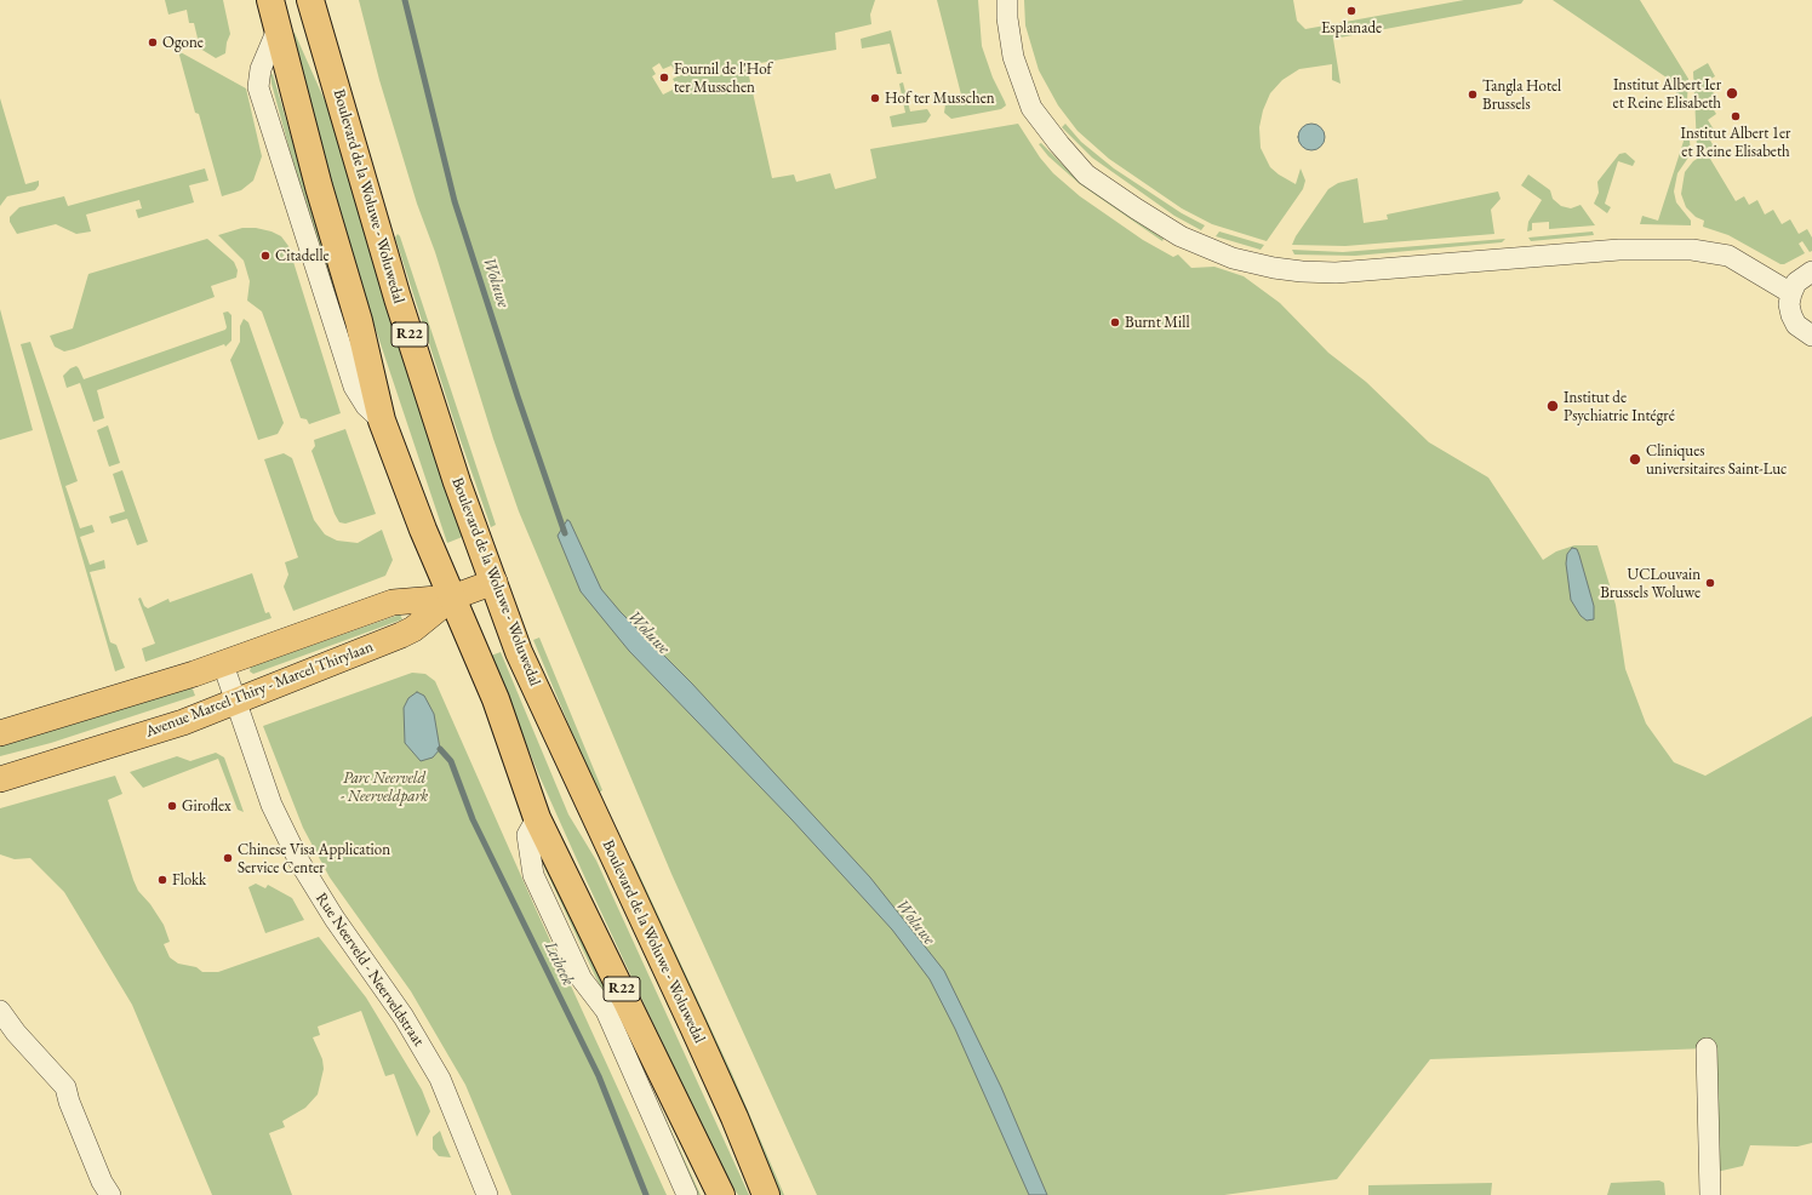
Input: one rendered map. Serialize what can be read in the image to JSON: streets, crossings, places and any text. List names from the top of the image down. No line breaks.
{"streets":{"highway":["Boulevard de la Woluwe - Woluwedal","R22"],"main road":["Avenue Marcel Thiry - Marcel Thirylaan"],"street":["Rue Neerveld - Neerveldstraat"]},"crossings":[["Boulevard de la Woluwe - Woluwedal","Avenue Marcel Thiry - Marcel Thirylaan"],["R22","Avenue Marcel Thiry - Marcel Thirylaan"],["Avenue Marcel Thiry - Marcel Thirylaan","Rue Neerveld - Neerveldstraat"]],"water":["Woluwe","Leibeek"],"parks":["Parc Neerveld - Neerveldpark"],"places":["Esplanade","Ogone","Fournil de l'Hof ter Musschen","Institut Albert Ier et Reine Elisabeth","Tangla Hotel Brussels","Hof ter Musschen","Institut Albert 1er et Reine Elisabeth","Citadelle","Burnt Mill","Institut de Psychiatrie Intégré","Cliniques universitaires Saint-Luc","UCLouvain Brussels Woluwe","Giroflex","Chinese Visa Application Service Center","Flokk"]}
